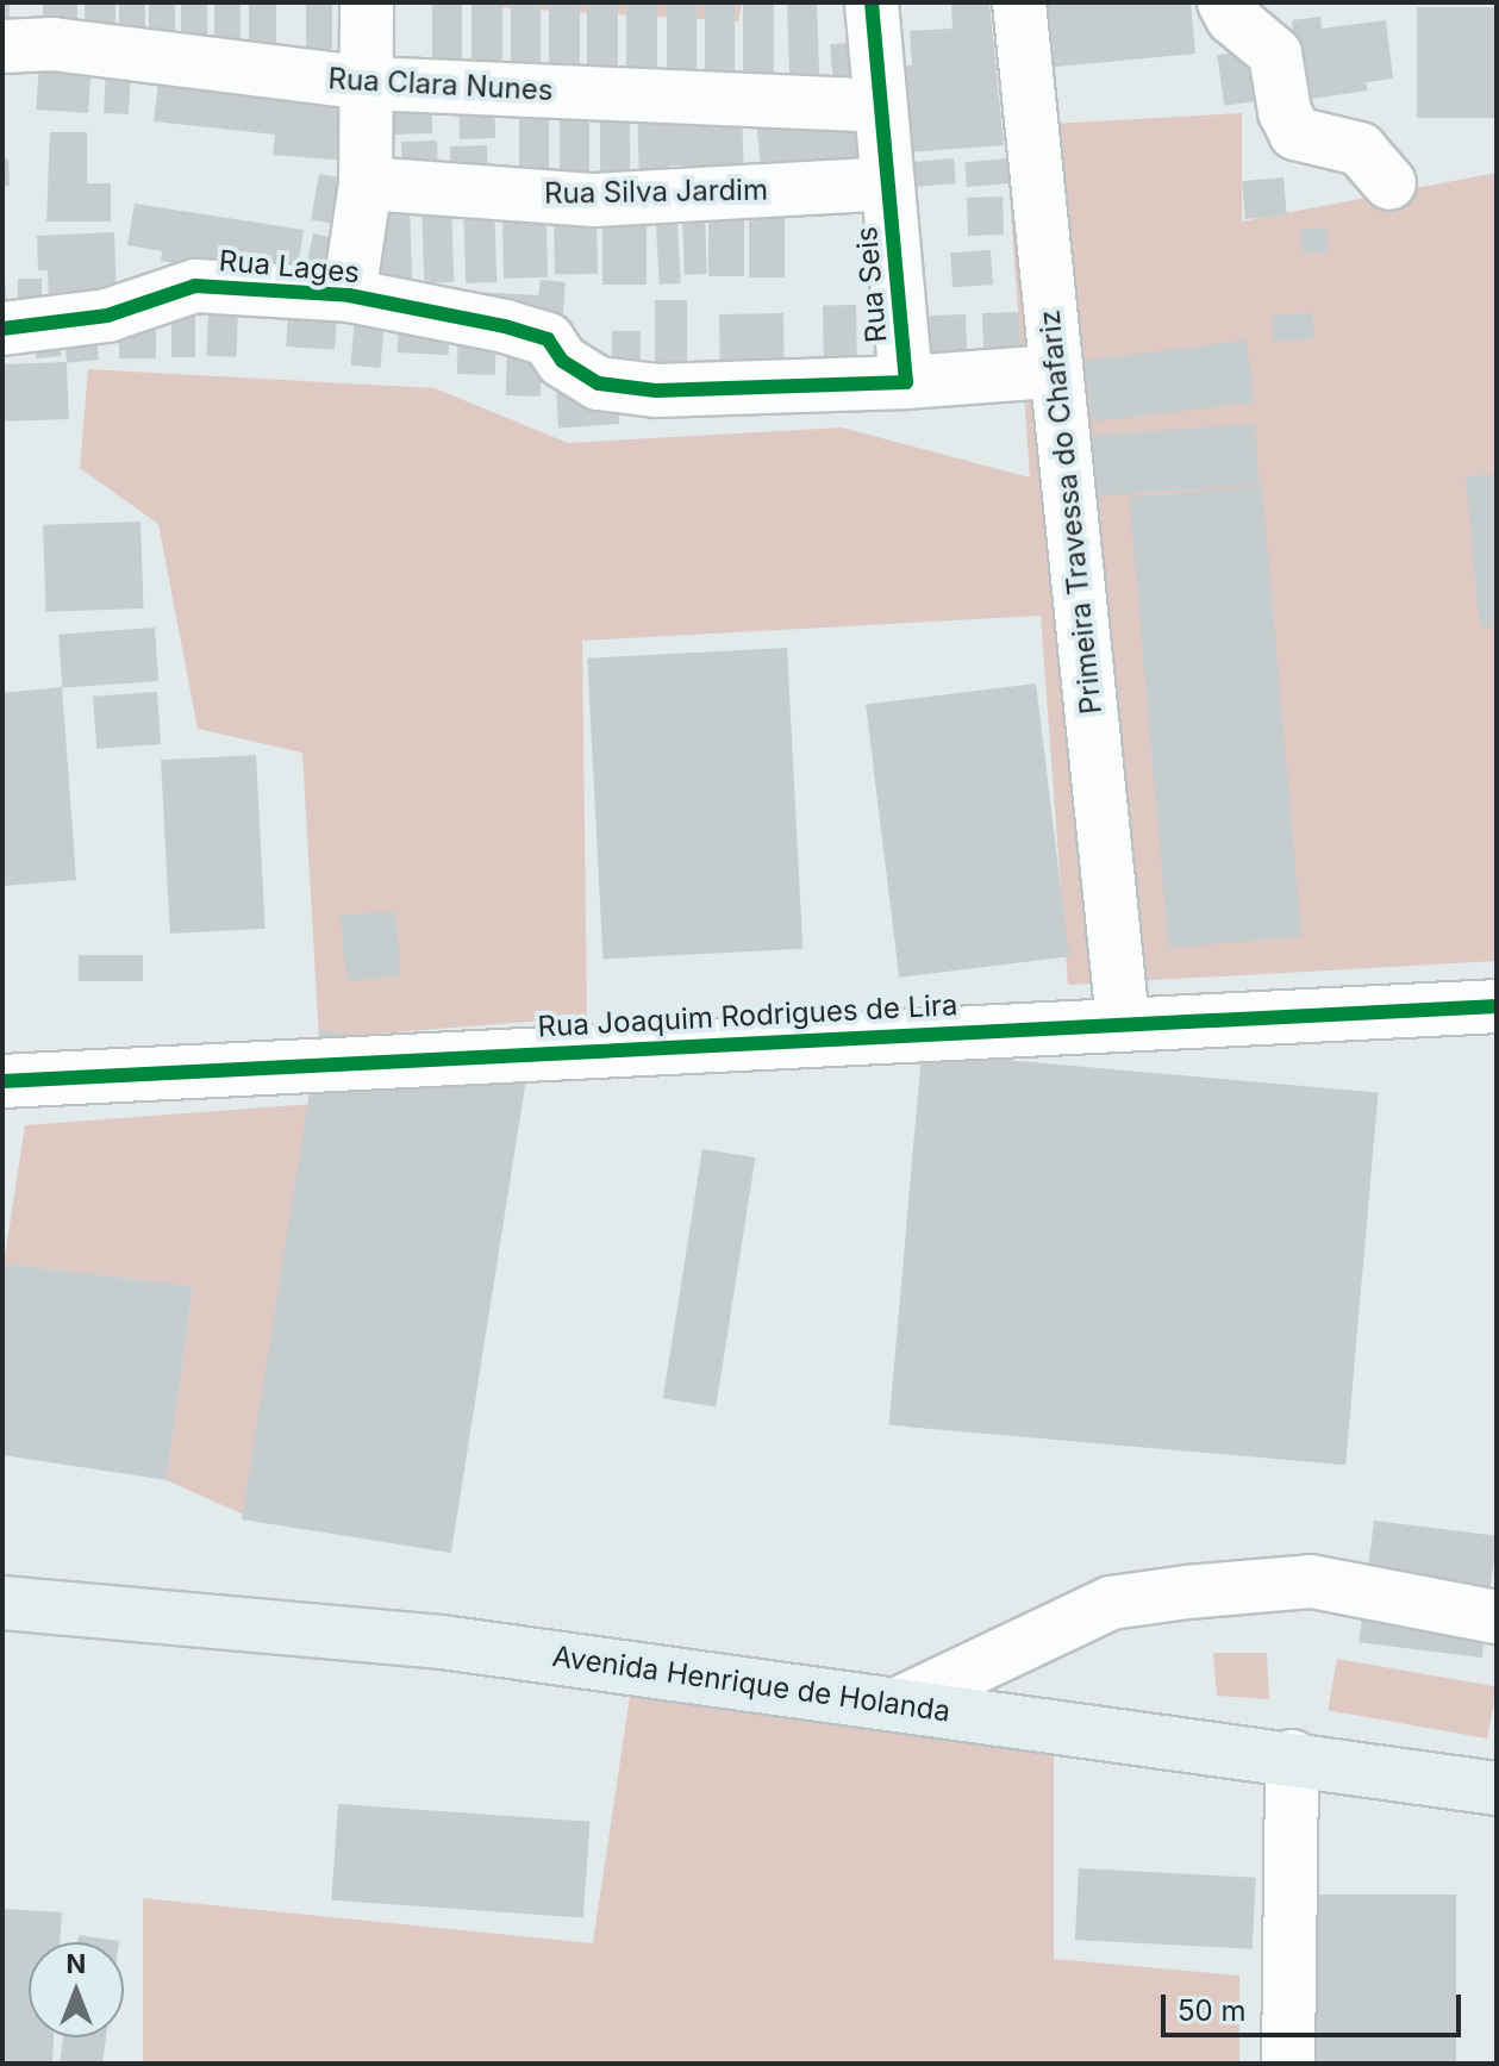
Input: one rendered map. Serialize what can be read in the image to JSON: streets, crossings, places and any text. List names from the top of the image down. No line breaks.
{"streets":{"main road":["Avenida Henrique de Holanda"],"street":["Rua Clara Nunes","Rua Silva Jardim","Rua Lages","Rua Seis","Primeira Travessa do Chafariz","Rua Joaquim Rodrigues de Lira"]},"crossings":[["Rua Clara Nunes","Rua Seis"],["Rua Silva Jardim","Rua Seis"],["Rua Lages","Rua Seis"],["Primeira Travessa do Chafariz","Rua Joaquim Rodrigues de Lira"]],"scale_bar":"50 m","north":"top"}
